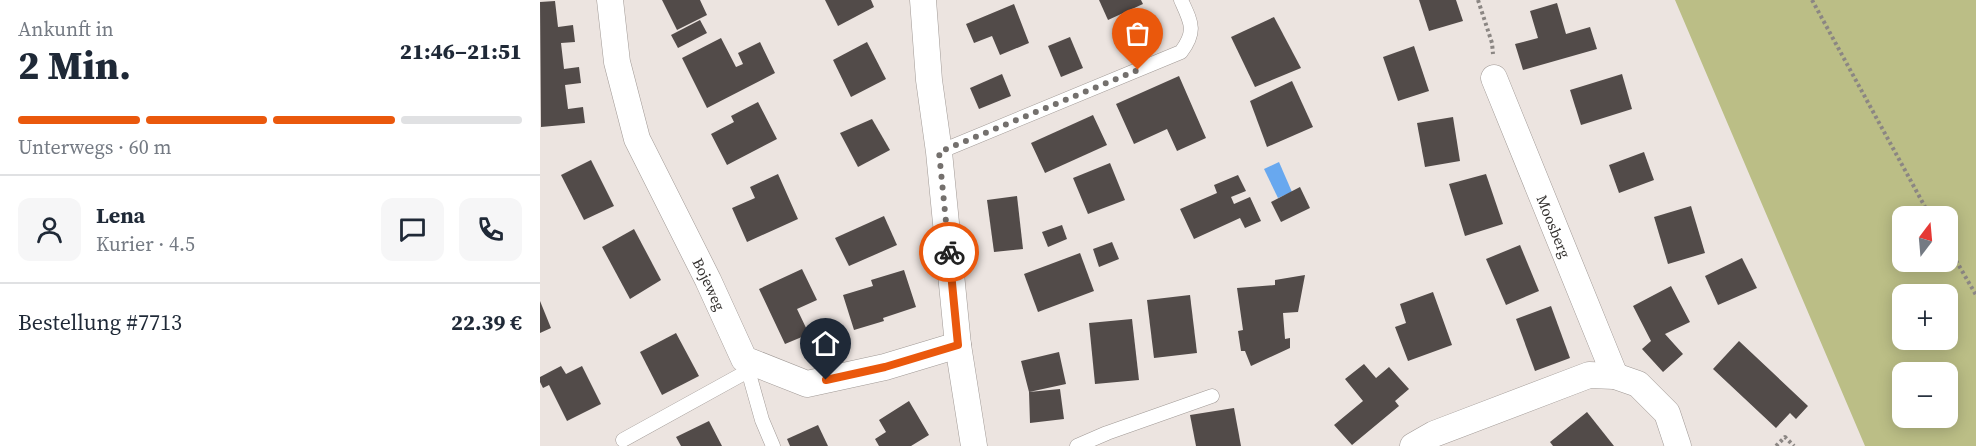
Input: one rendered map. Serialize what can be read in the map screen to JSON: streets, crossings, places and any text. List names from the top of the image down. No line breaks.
{"streets":{"street":["Moosberg","Bojeweg"]},"north":"top","page":{"heading":["2 Min.","Ankunft in","21:46–21:51"],"panel":["Lena","Kurier · 4.5","Bestellung #7713","22.39 €"],"bar":"Unterwegs · 60 m","map_buttons":["+","−"]}}
